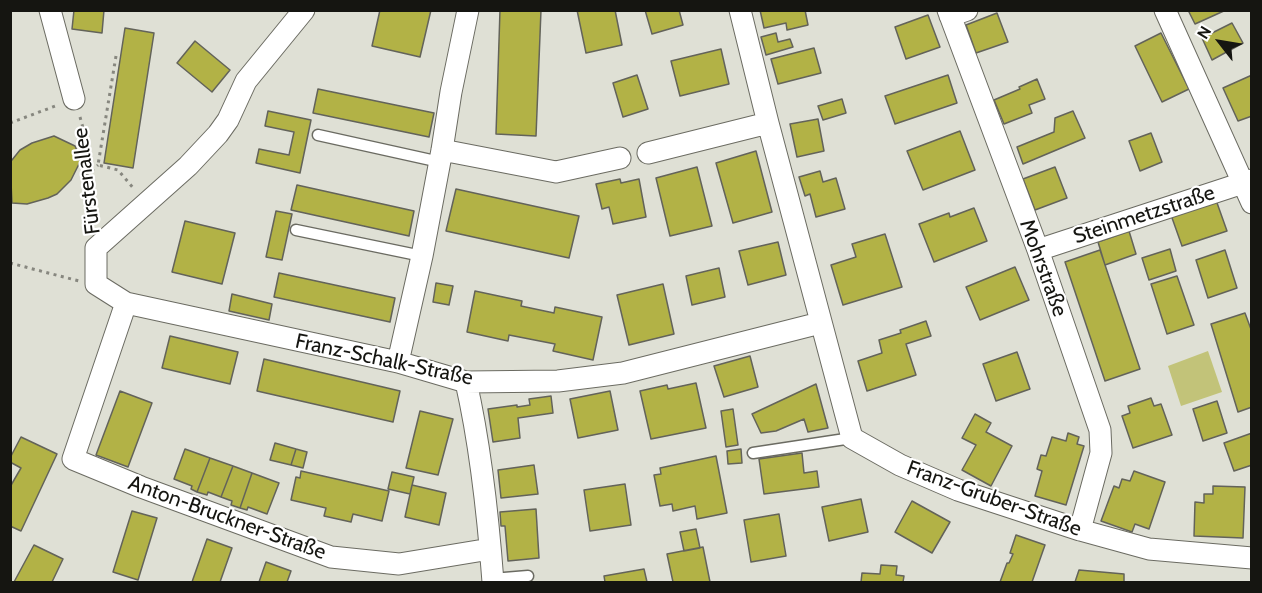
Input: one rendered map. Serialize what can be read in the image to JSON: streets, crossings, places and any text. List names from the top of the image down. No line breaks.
{"streets":{"street":["Fürstenallee","Steinmetzstraße","Mohrstraße","Franz-Schalk-Straße","Franz-Gruber-Straße","Anton-Bruckner-Straße"]},"crossings":[["Steinmetzstraße","Mohrstraße"],["Mohrstraße","Franz-Gruber-Straße"],["Franz-Schalk-Straße","Anton-Bruckner-Straße"]],"north":"top left"}
